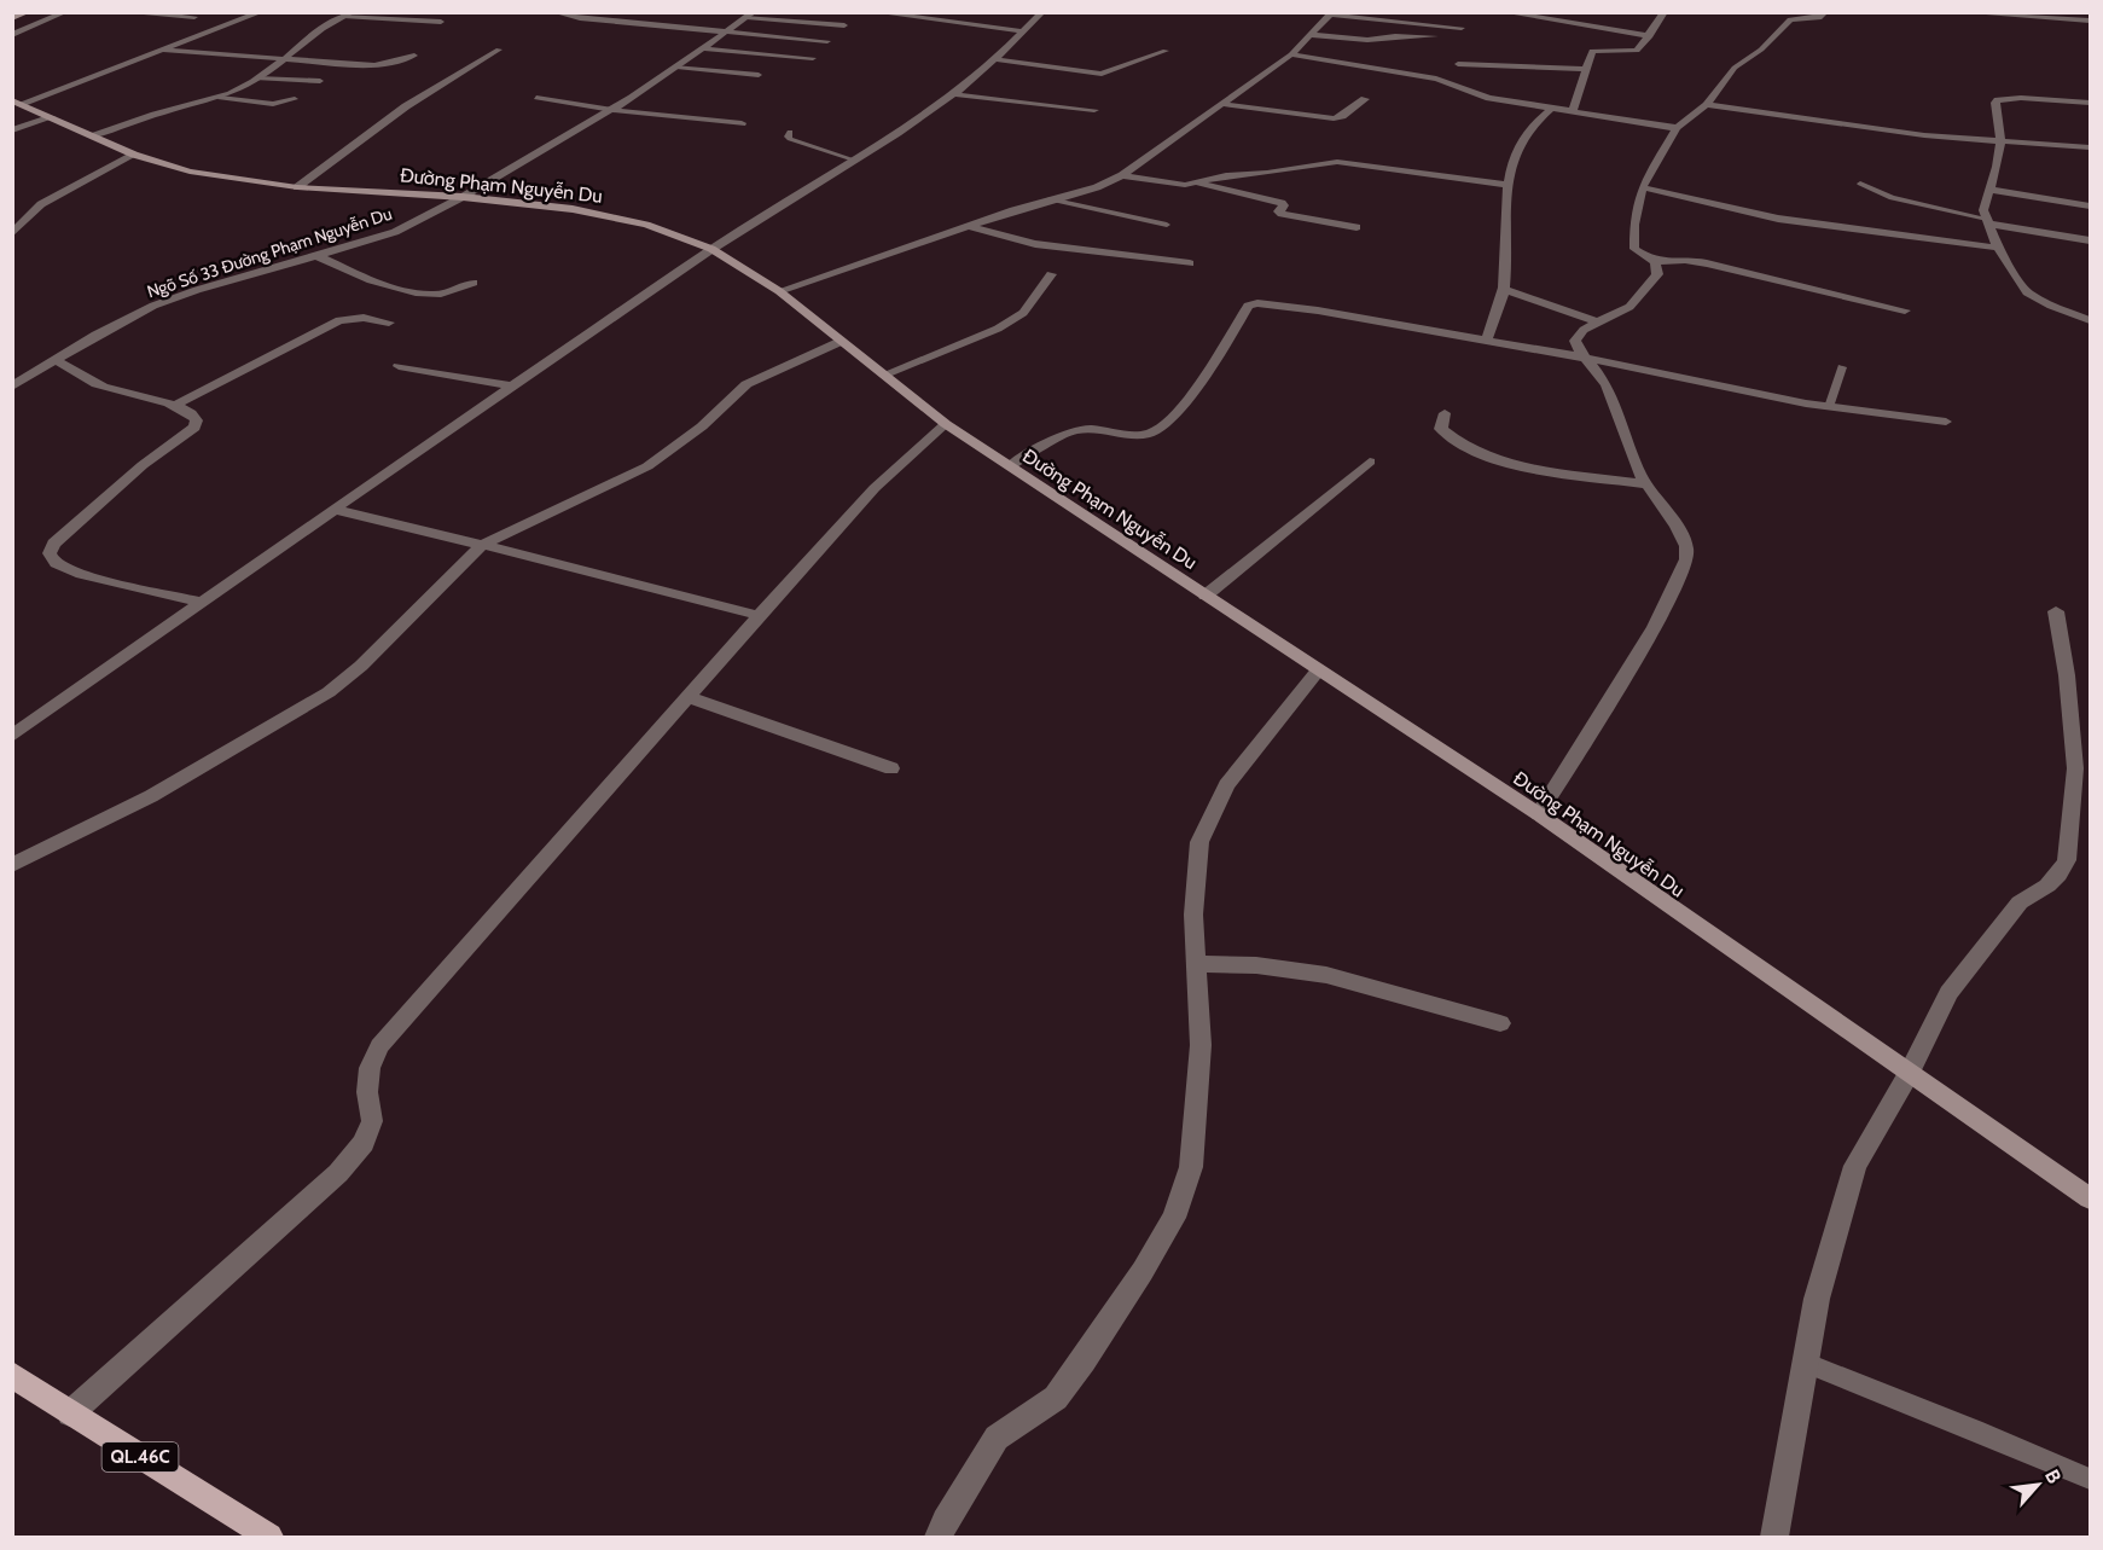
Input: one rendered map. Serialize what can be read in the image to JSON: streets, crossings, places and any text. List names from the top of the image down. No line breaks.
{"streets":{"main road":["Đường Phạm Nguyễn Du","QL.46C"],"street":["Ngõ Số 33 Đường Phạm Nguyễn Du"]},"crossings":[["Đường Phạm Nguyễn Du","Ngõ Số 33 Đường Phạm Nguyễn Du"]],"north":"top right"}
